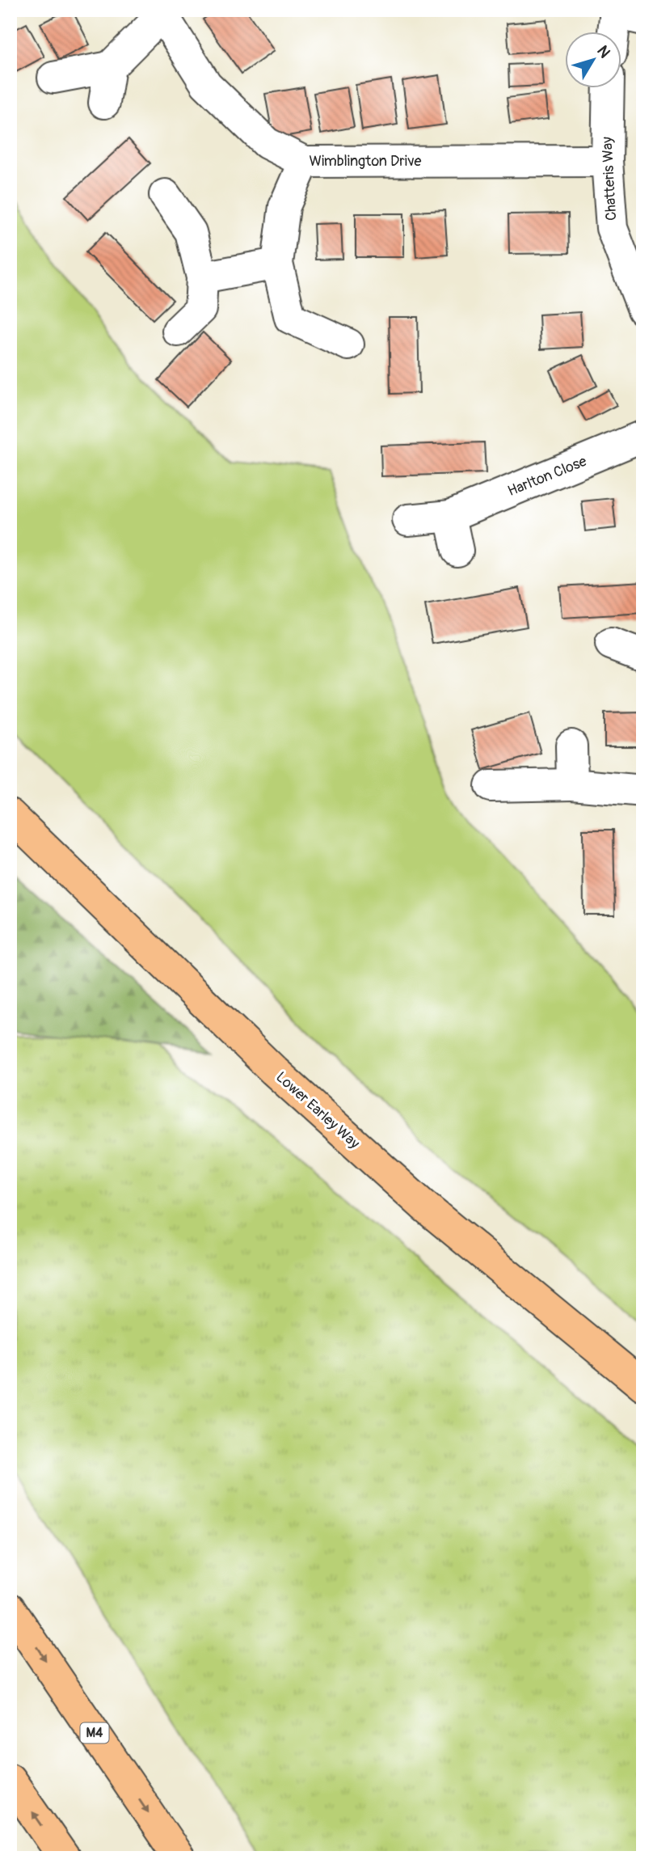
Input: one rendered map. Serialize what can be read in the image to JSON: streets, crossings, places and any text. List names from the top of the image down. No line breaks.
{"streets":{"main road":["Lower Earley Way","M4"],"street":["Wimblington Drive","Chatteris Way","Harlton Close"]},"crossings":[["Wimblington Drive","Chatteris Way"]],"north":"top right"}
